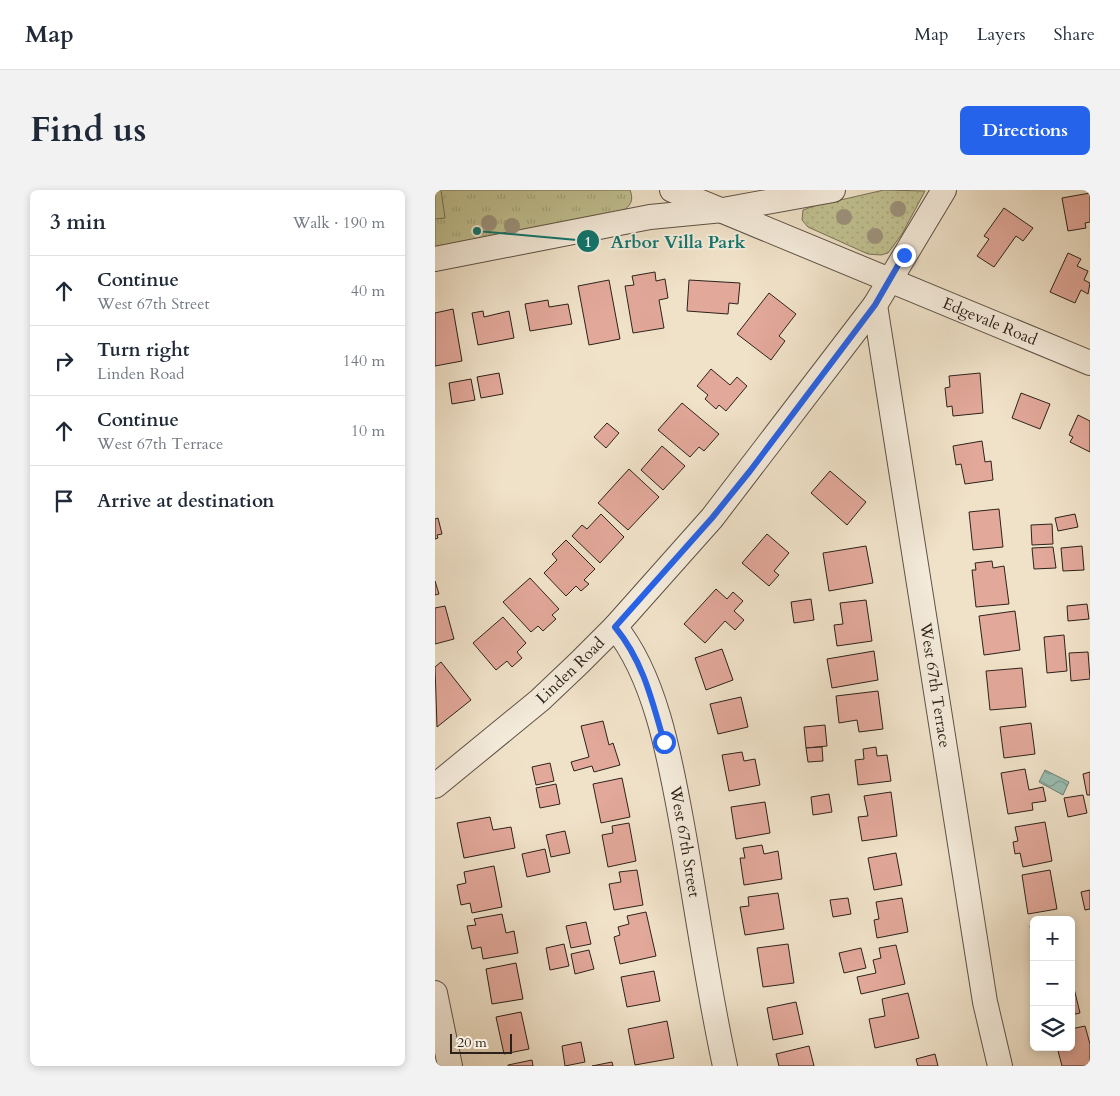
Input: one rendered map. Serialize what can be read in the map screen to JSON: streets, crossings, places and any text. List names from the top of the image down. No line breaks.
{"streets":{"street":["Edgevale Road","Linden Road","West 67th Terrace","West 67th Street"]},"crossings":[["Edgevale Road","Linden Road"],["Linden Road","West 67th Terrace"],["Linden Road","West 67th Street"]],"places":["Arbor Villa Park"],"scale_bar":"20 m","page":{"header":"Map","nav":["Map","Layers","Share"],"title":"Find us","buttons":"Directions","heading":["3 min","Walk · 190 m"],"list":[["Continue","West 67th Street","40 m"],["Turn right","Linden Road","140 m"],["Continue","West 67th Terrace","10 m"],"Arrive at destination"],"map_buttons":["+","−"],"scale":"20 m"}}
